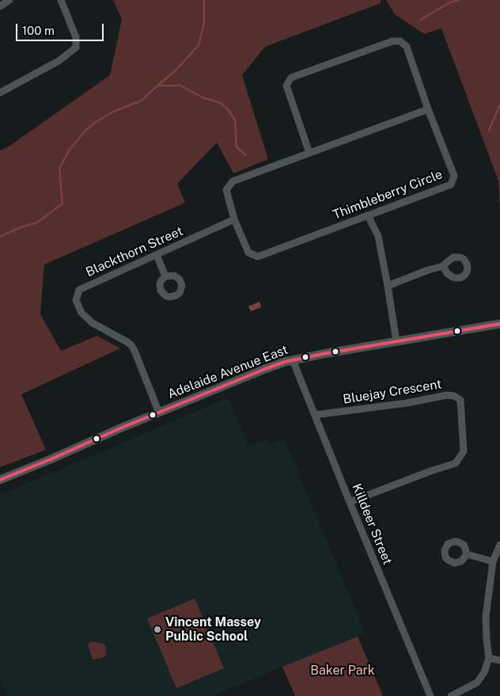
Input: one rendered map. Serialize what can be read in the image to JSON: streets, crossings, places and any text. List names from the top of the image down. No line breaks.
{"streets":{"main road":["Adelaide Avenue East"],"street":["Thimbleberry Circle","Blackthorn Street","Bluejay Crescent","Killdeer Street"]},"crossings":[["Thimbleberry Circle","Blackthorn Street"],["Blackthorn Street","Adelaide Avenue East"],["Adelaide Avenue East","Killdeer Street"],["Bluejay Crescent","Killdeer Street"]],"parks":["Baker Park"],"places":["Vincent Massey Public School"],"scale_bar":"100 m"}
